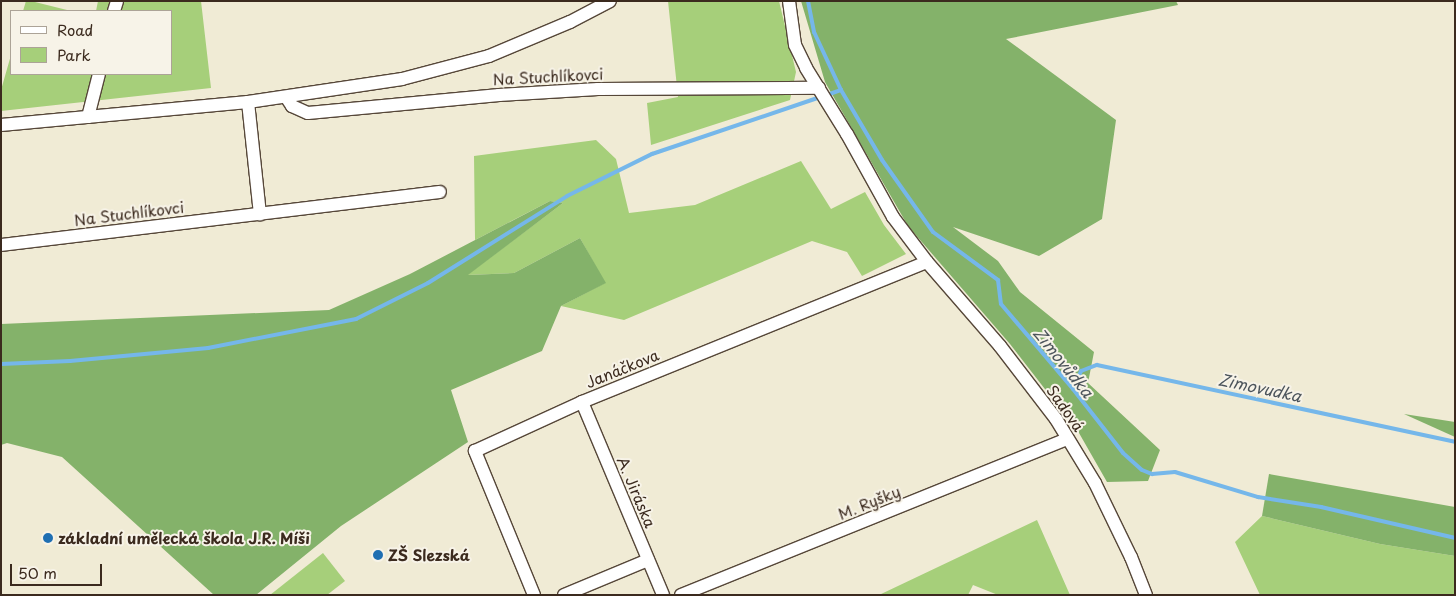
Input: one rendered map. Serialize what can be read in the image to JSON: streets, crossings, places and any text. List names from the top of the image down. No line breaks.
{"streets":{"street":["Na Stuchlíkovci","Janáčkova","Sadová","A. Jiráska","M. Ryšky"]},"crossings":[["Janáčkova","Sadová"],["Janáčkova","A. Jiráska"],["Sadová","M. Ryšky"]],"water":["Zimovůdka","Zimovudka"],"places":["základní umělecká škola J.R. Míši","ZŠ Slezská"],"legend":["Road","Park"],"scale_bar":"50 m"}
